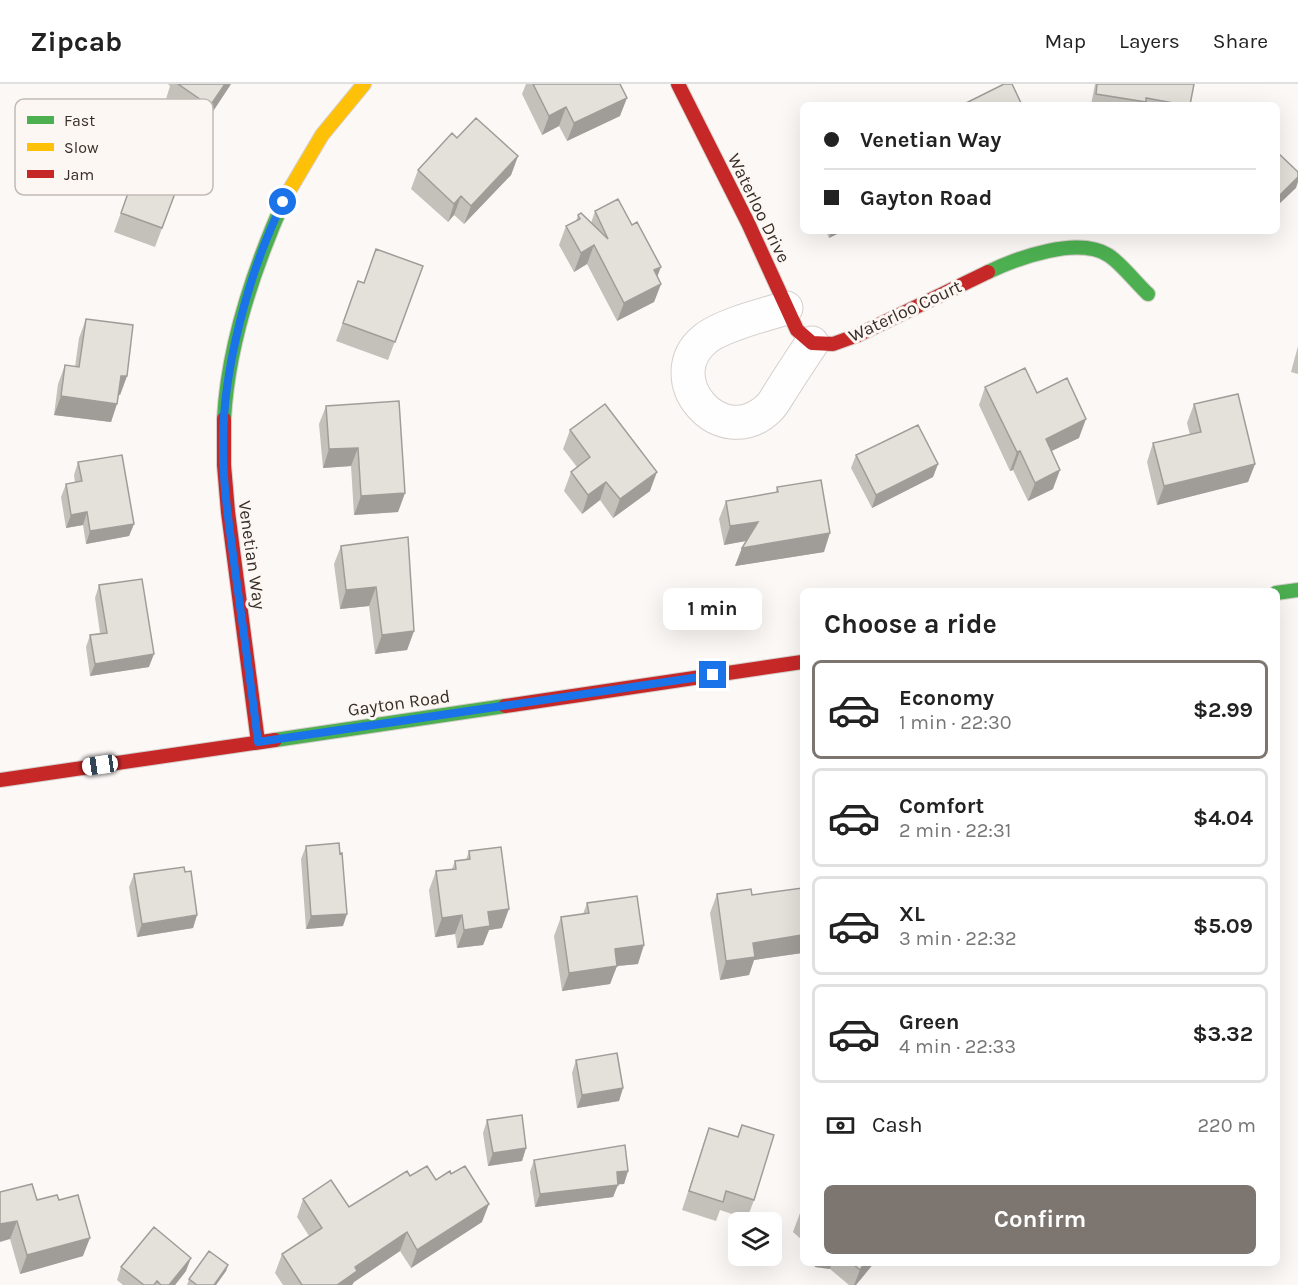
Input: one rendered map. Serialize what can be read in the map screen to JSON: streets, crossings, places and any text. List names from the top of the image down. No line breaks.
{"streets":{"street":["Waterloo Drive","Waterloo Court","Venetian Way","Gayton Road"]},"crossings":[["Waterloo Drive","Waterloo Court"],["Venetian Way","Gayton Road"]],"legend":["Fast","Slow","Jam"],"page":{"header":"Zipcab","nav":["Map","Layers","Share"],"banner":["Venetian Way","Gayton Road"],"bubble":"1 min","heading":"Choose a ride","list":[{"name":"Economy","note":"1 min · 22:30","value":"$2.99"},{"name":"Comfort","note":"2 min · 22:31","value":"$4.04"},{"name":"XL","note":"3 min · 22:32","value":"$5.09"},{"name":"Green","note":"4 min · 22:33","value":"$3.32"}],"pay":["Cash","220 m"],"buttons":"Confirm"}}
